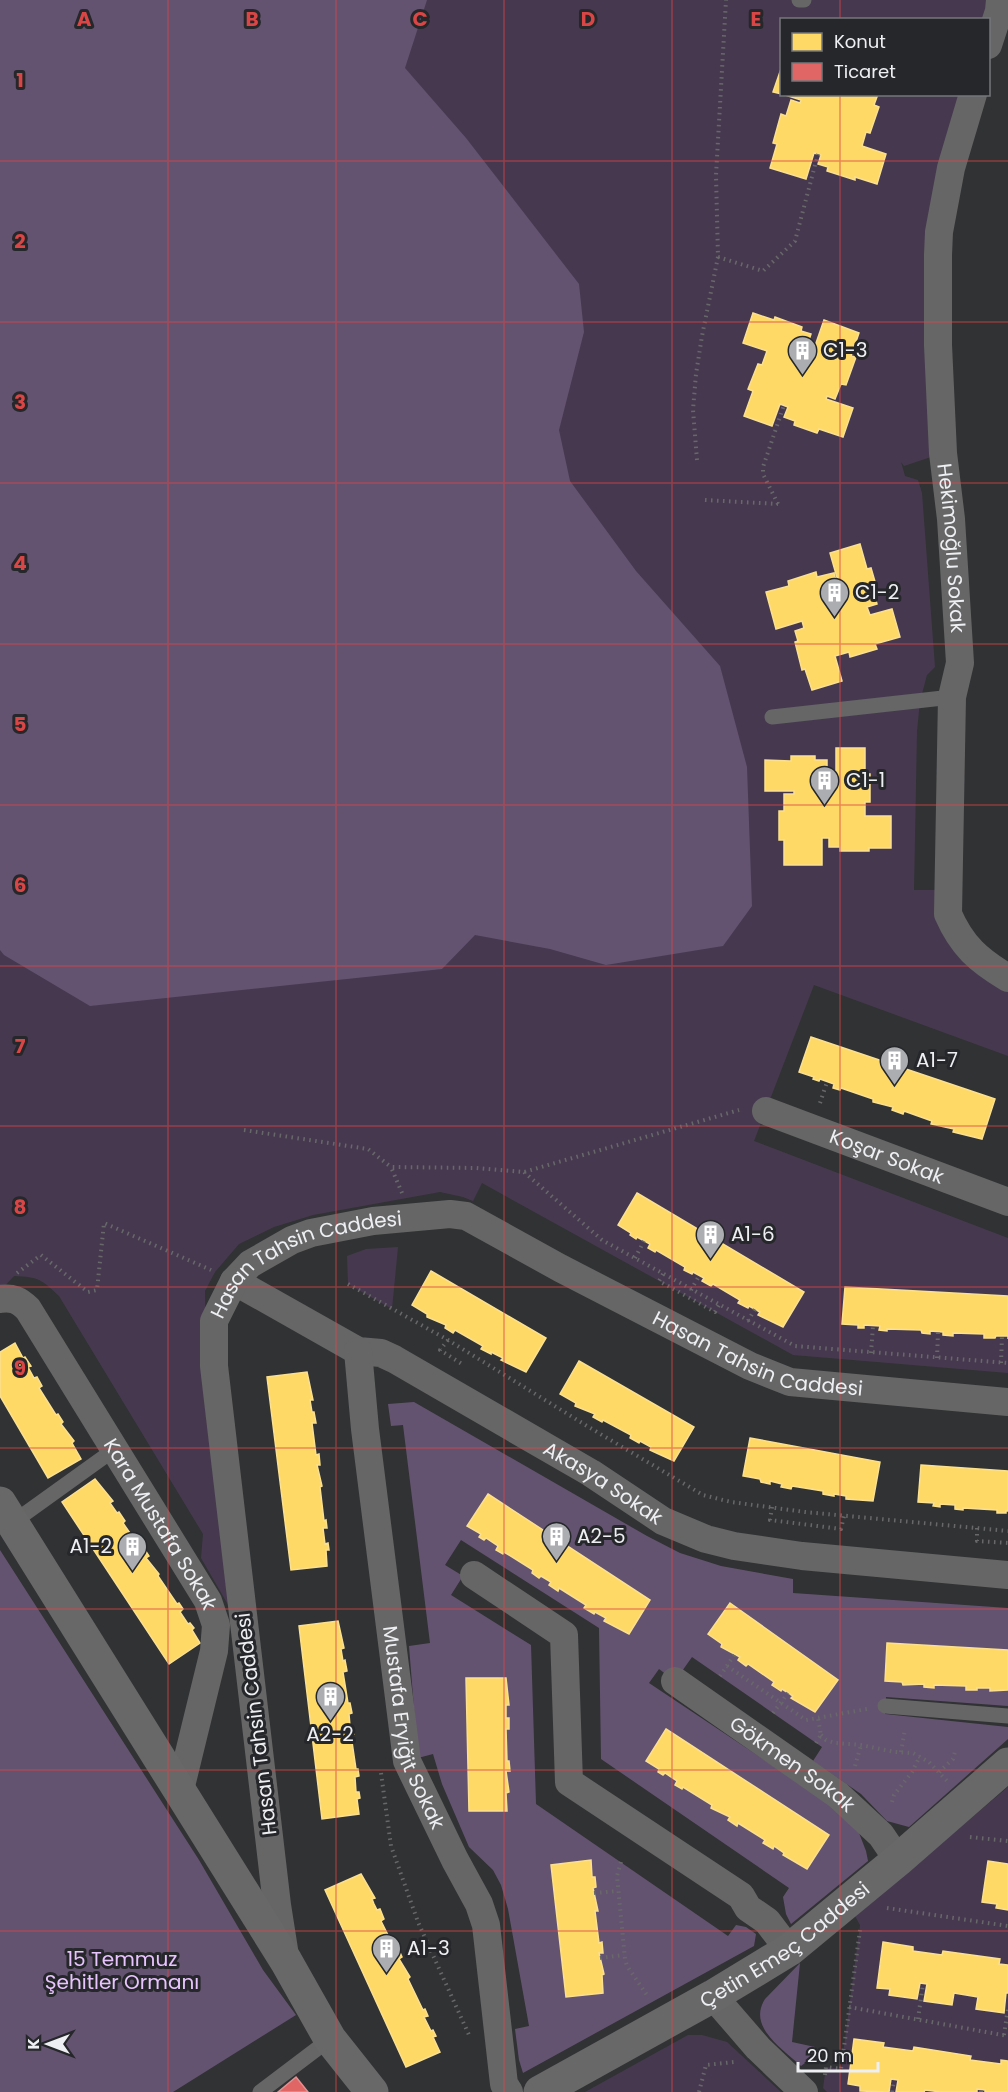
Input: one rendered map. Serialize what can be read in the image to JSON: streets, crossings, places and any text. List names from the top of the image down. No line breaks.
{"streets":{"street":["Hekimoğlu Sokak","Koşar Sokak","Hasan Tahsin Caddesi","Akasya Sokak","Kara Mustafa Sokak","Mustafa Eryiğit Sokak","Gökmen Sokak","Çetin Emeç Caddesi"]},"crossings":[["Hasan Tahsin Caddesi","Akasya Sokak"],["Akasya Sokak","Mustafa Eryiğit Sokak"],["Gökmen Sokak","Çetin Emeç Caddesi"]],"parks":["15 Temmuz Şehitler Ormanı"],"places":{"building":["C1-3","C1-2","C1-1","A1-7","A1-6","A2-5","A1-2","A2-2","A1-3"]},"legend":["Konut","Ticaret"],"scale_bar":"20 m","north":"left","grid":{"columns":["A","B","C","D","E"],"rows":["1","2","3","4","5","6","7","8","9"]}}
